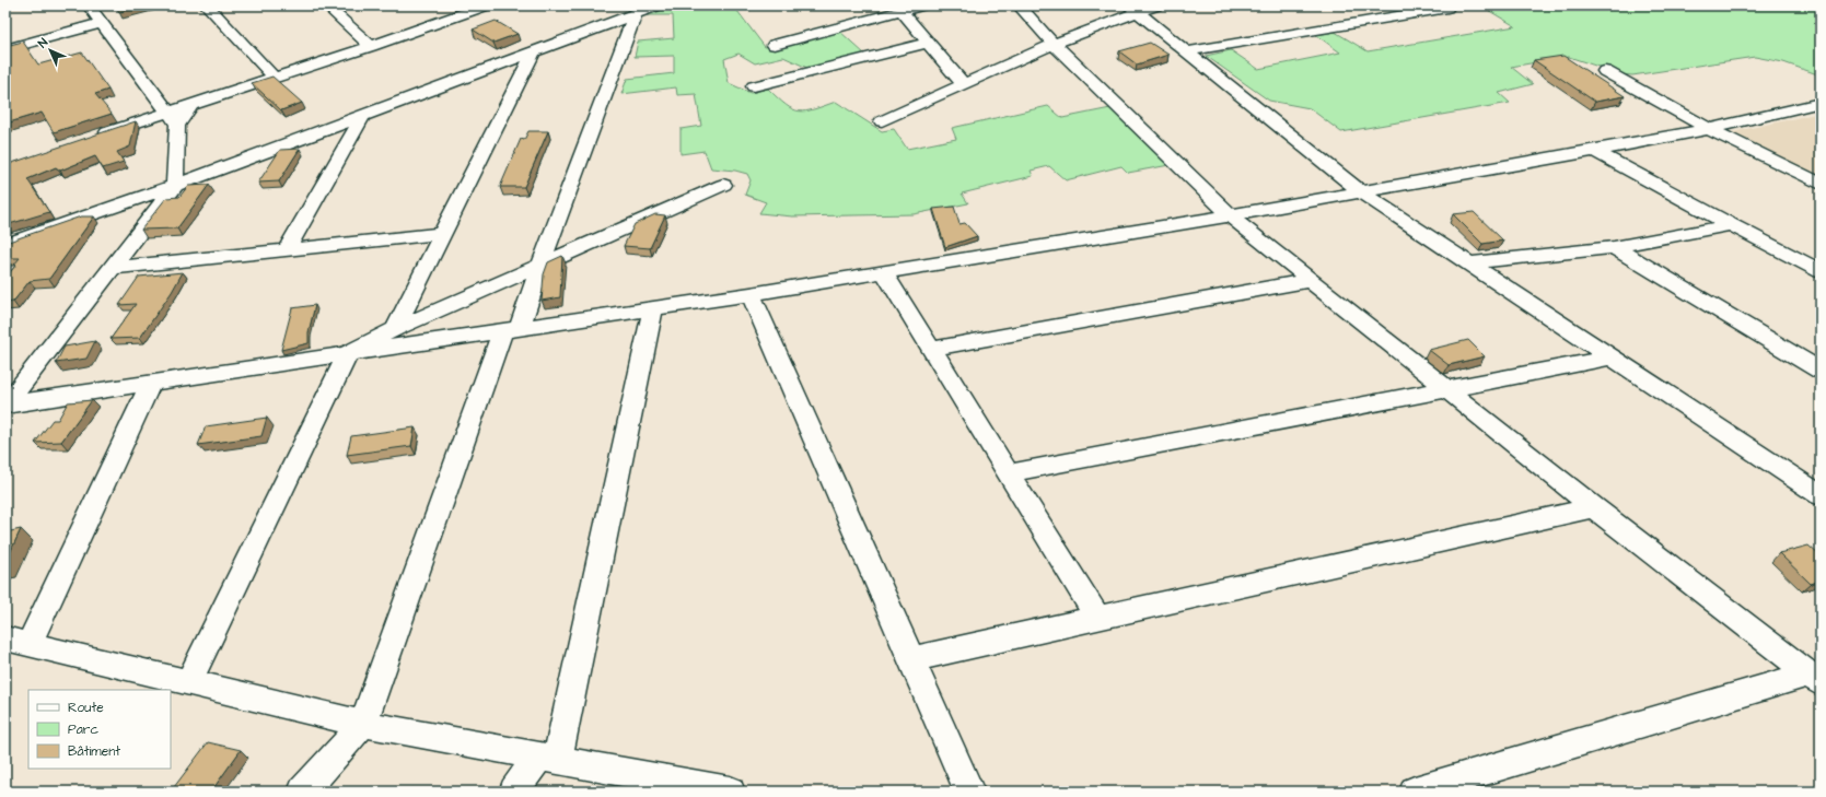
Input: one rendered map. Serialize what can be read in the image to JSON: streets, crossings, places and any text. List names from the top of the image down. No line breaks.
{"legend":["Route","Parc","Bâtiment"],"north":"top left"}
